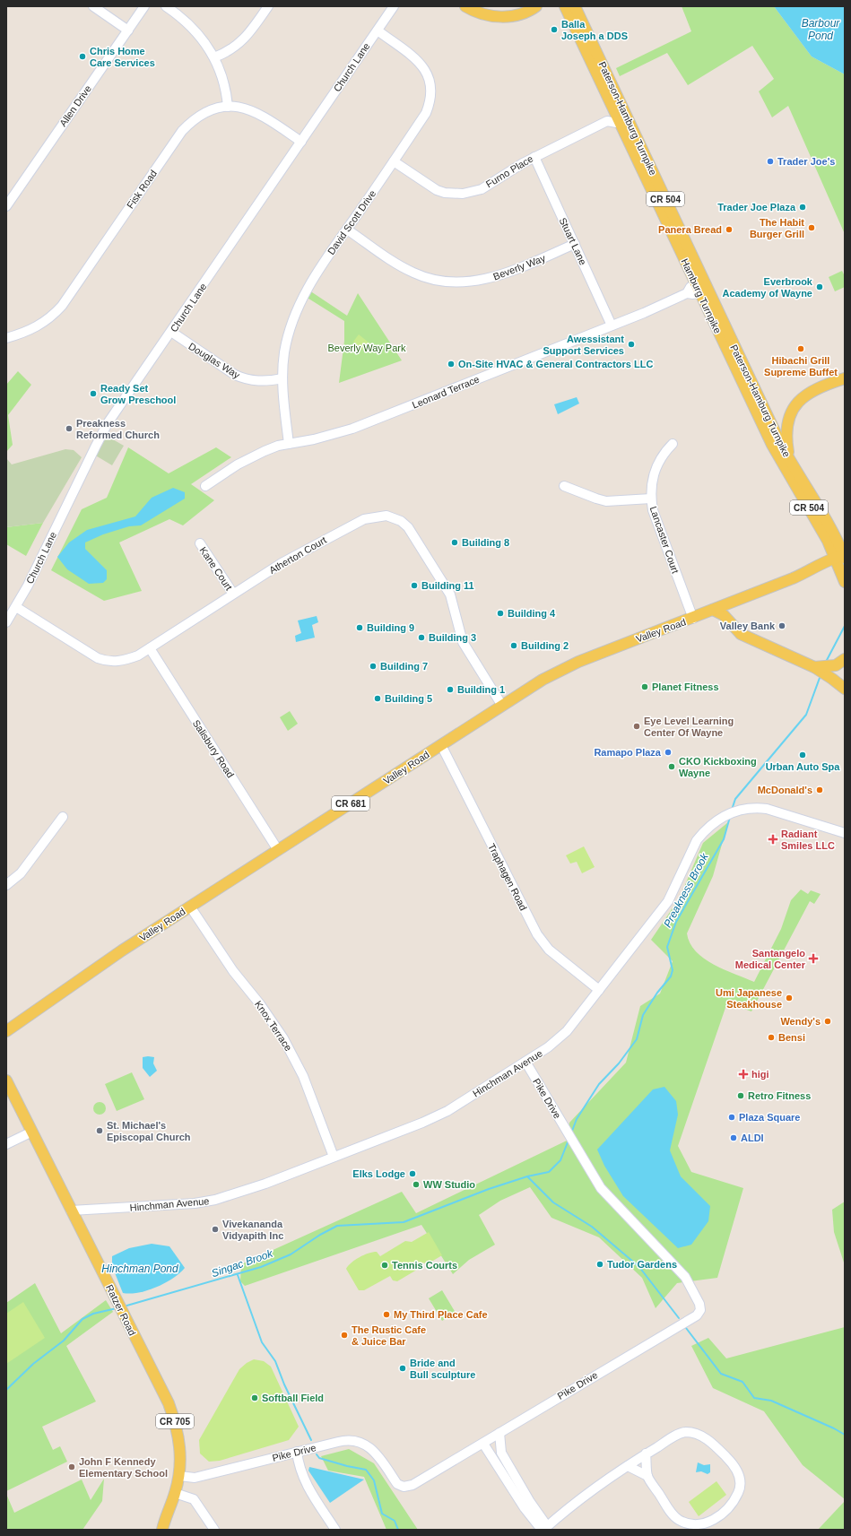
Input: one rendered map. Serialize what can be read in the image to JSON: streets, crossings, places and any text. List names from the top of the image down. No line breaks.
{"streets":{"main road":["Paterson-Hamburg Turnpike","CR 504","Hamburg Turnpike","Valley Road","CR 681","Ratzer Road","CR 705"],"street":["Church Lane","Allen Drive","Furno Place","Fisk Road","David Scott Drive","Stuart Lane","Beverly Way","Douglas Way","Leonard Terrace","Lancaster Court","Atherton Court","Kane Court","Salisbury Road","Traphagen Road","Knox Terrace","Hinchman Avenue","Pike Drive"]},"crossings":[["Church Lane","Fisk Road"],["Church Lane","David Scott Drive"],["Church Lane","Douglas Way"],["Church Lane","Atherton Court"],["Paterson-Hamburg Turnpike","Hamburg Turnpike"],["Paterson-Hamburg Turnpike","Valley Road"],["Furno Place","David Scott Drive"],["Furno Place","Stuart Lane"],["David Scott Drive","Beverly Way"],["David Scott Drive","Douglas Way"],["David Scott Drive","Leonard Terrace"],["Stuart Lane","Beverly Way"],["Stuart Lane","Leonard Terrace"],["Hamburg Turnpike","Leonard Terrace"],["Hamburg Turnpike","Valley Road"],["Lancaster Court","Valley Road"],["Atherton Court","Kane Court"],["Atherton Court","Valley Road"],["Atherton Court","Salisbury Road"],["Valley Road","Salisbury Road"],["Valley Road","Traphagen Road"],["Valley Road","Knox Terrace"],["Traphagen Road","Hinchman Avenue"],["Knox Terrace","Hinchman Avenue"],["Hinchman Avenue","Pike Drive"],["Hinchman Avenue","Ratzer Road"],["Pike Drive","Ratzer Road"]],"water":["Barbour Pond","Preakness Brook","Singac Brook","Hinchman Pond"],"parks":["Beverly Way Park"],"places":{"other":["Balla Joseph a DDS","Chris Home Care Services","Trader Joe's","Trader Joe Plaza","The Habit Burger Grill","Panera Bread","Everbrook Academy of Wayne","Awessistant Support Services","Hibachi Grill Supreme Buffet","On-Site HVAC & General Contractors LLC","Ready Set Grow Preschool","Preakness Reformed Church","Building 8","Building 11","Building 4","Valley Bank","Building 9","Building 3","Building 2","Building 7","Planet Fitness","Building 1","Building 5","Eye Level Learning Center Of Wayne","Ramapo Plaza","Urban Auto Spa","CKO Kickboxing Wayne","McDonald's","Umi Japanese Steakhouse","Wendy's","Bensi","Retro Fitness","Plaza Square","St. Michael's Episcopal Church","ALDI","Elks Lodge","WW Studio","Vivekananda Vidyapith Inc","Tudor Gardens","Tennis Courts","My Third Place Cafe","The Rustic Cafe & Juice Bar","Bride and Bull sculpture","Softball Field","John F Kennedy Elementary School"],"health":["Radiant Smiles LLC","Santangelo Medical Center","higi"]}}
